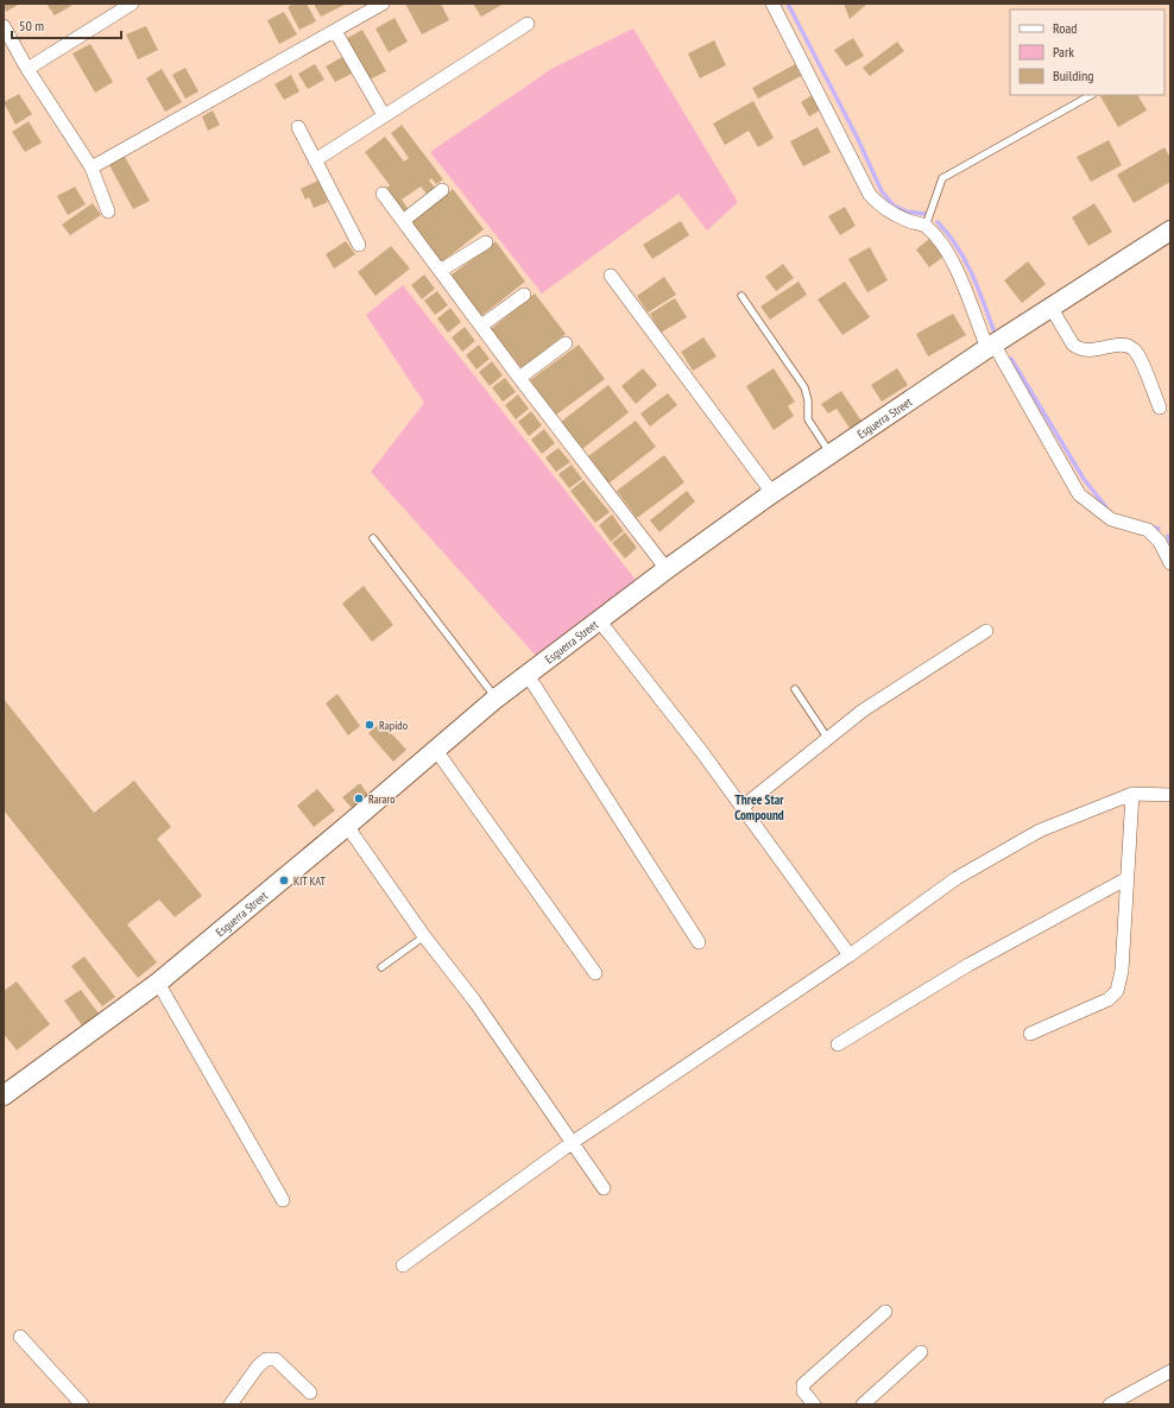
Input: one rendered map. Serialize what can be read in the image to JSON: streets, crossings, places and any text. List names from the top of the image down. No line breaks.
{"streets":{"main road":["Esguerra Street"]},"districts":["Three Star Compound"],"places":["Rapido","Rararo","KIT KAT"],"legend":["Road","Park","Building"],"scale_bar":"50 m"}
